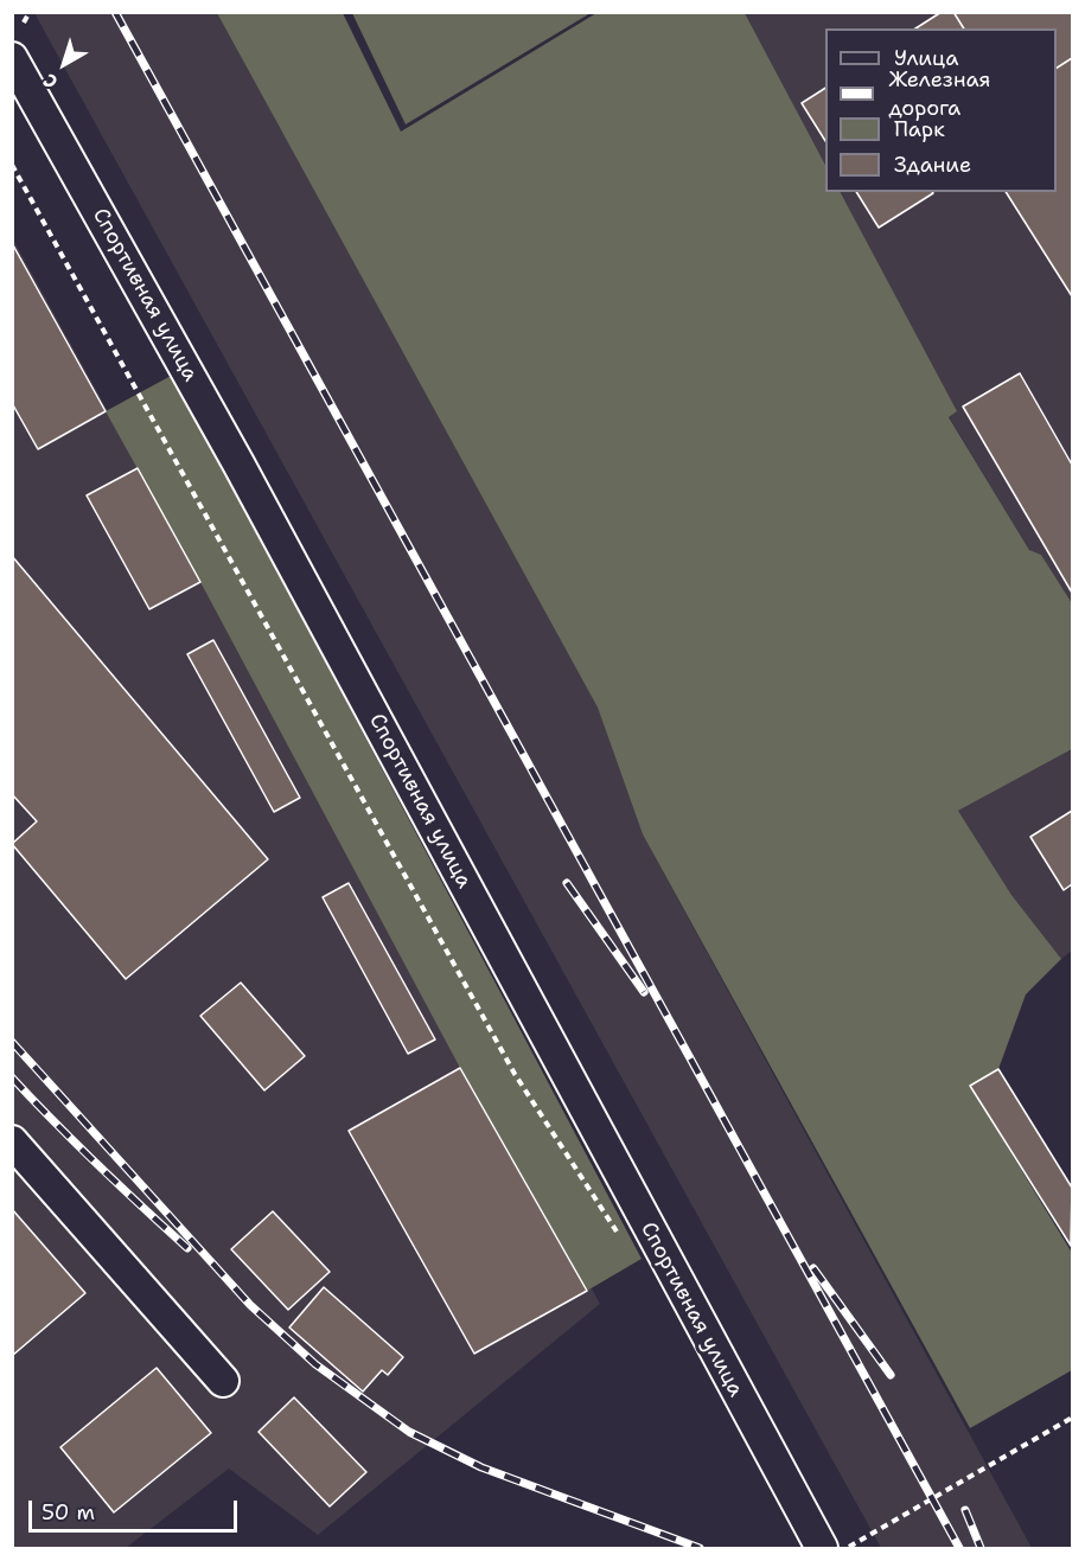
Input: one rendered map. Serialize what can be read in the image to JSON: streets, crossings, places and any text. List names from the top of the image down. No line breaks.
{"streets":{"street":["Спортивная улица"]},"legend":["Улица","Железная дорога","Парк","Здание"],"scale_bar":"50 m","north":"bottom left"}
